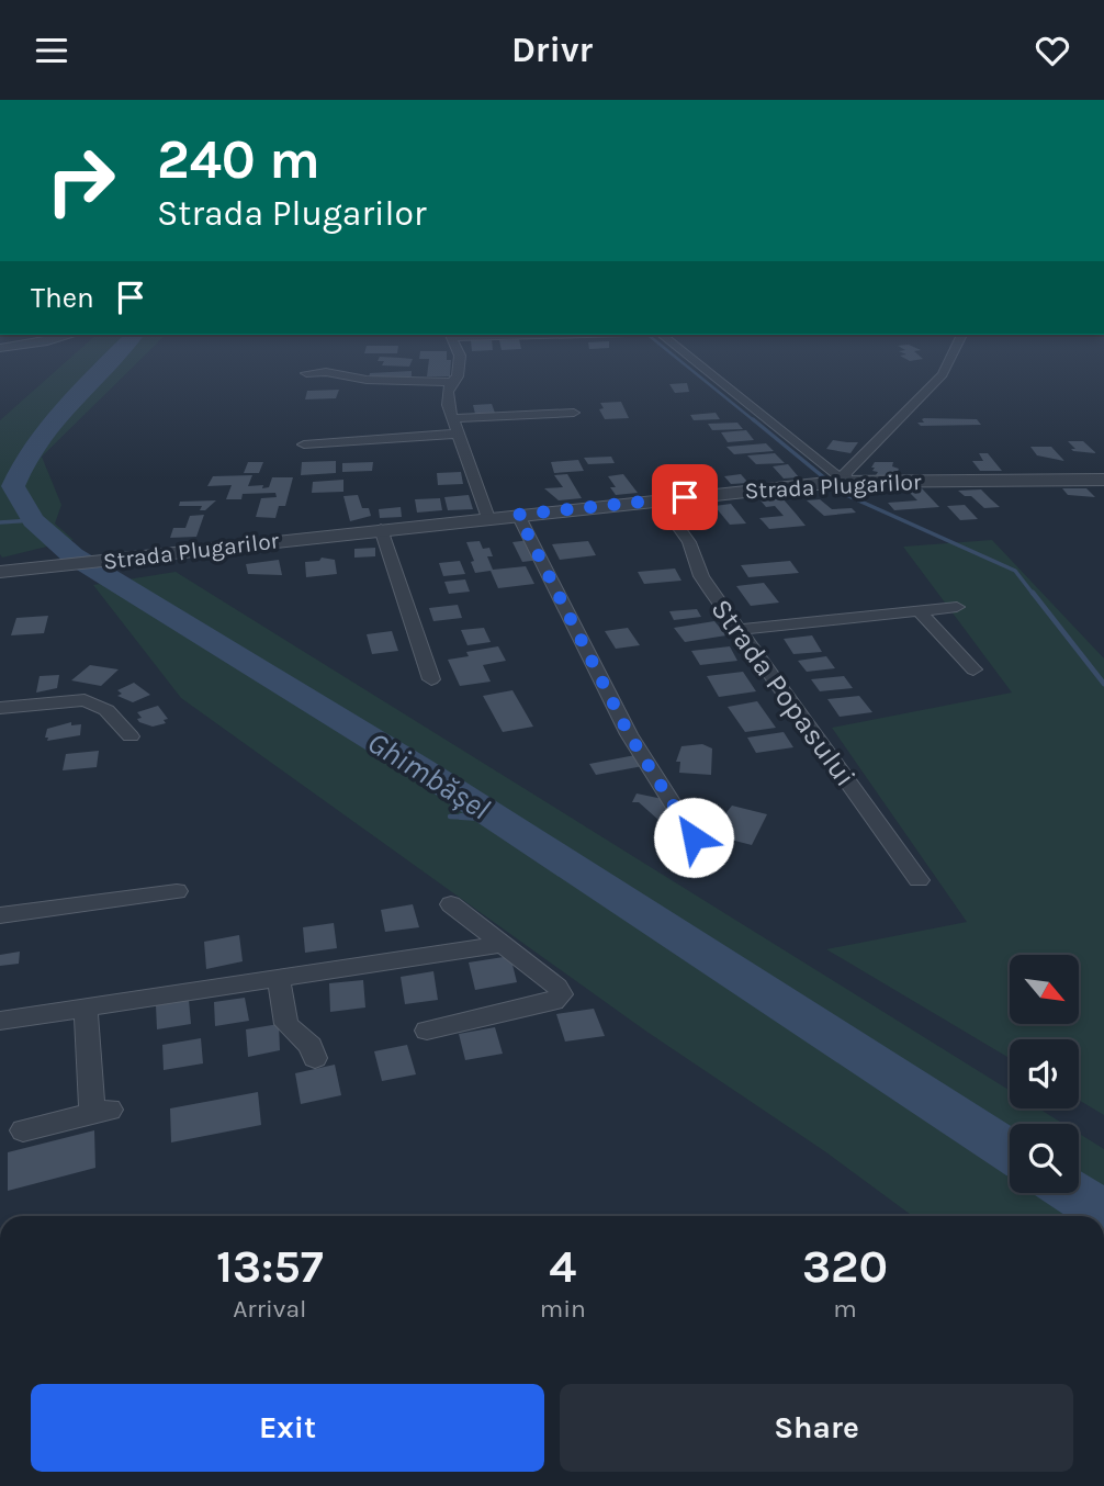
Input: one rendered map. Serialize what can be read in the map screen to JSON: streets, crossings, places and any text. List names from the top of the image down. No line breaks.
{"streets":{"street":["Strada Plugarilor","Strada Popasului"]},"crossings":[["Strada Plugarilor","Strada Popasului"]],"water":["Ghimbășel"],"north":"bottom right","page":{"header":"Drivr","turn":["240 m","Strada Plugarilor"],"then":"Then","eta":["13:57","Arrival","4","min","320","m"],"buttons":["Exit","Share"]}}
